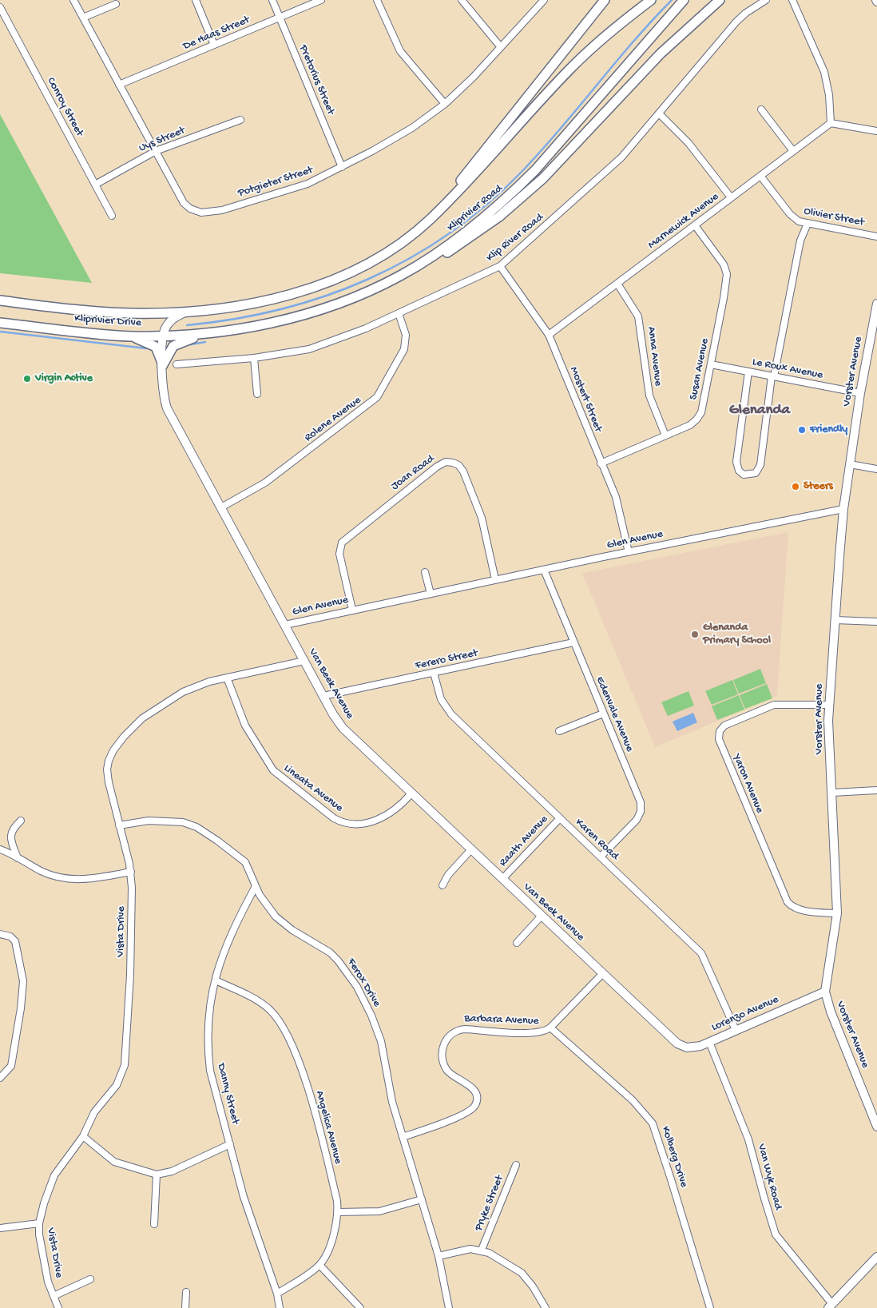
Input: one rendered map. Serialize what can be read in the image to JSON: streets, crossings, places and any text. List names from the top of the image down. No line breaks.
{"streets":{"main road":["Kliprivier Road","Kliprivier Drive"],"street":["De Haas Street","Pretorius Street","Conroy Street","Uys Street","Potgieter Street","Olivier Street","Marnewick Avenue","Klip River Road","Anna Avenue","Susan Avenue","Le Roux Avenue","Vorster Avenue","Mostert Street","Rolene Avenue","Joan Road","Glen Avenue","Ferero Street","Van Beek Avenue","Edenvale Avenue","Yaron Avenue","Lineata Avenue","Karen Road","Raath Avenue","Vista Drive","Ferox Drive","Lorenzo Avenue","Barbara Avenue","Danny Street","Angelica Avenue","Kolberg Drive","Van Wyk Road","Pryke Street"]},"crossings":[["De Haas Street","Pretorius Street"],["De Haas Street","Potgieter Street"],["Pretorius Street","Potgieter Street"],["Conroy Street","Uys Street"],["Uys Street","Potgieter Street"],["Kliprivier Road","Kliprivier Drive"],["Olivier Street","Marnewick Avenue"],["Marnewick Avenue","Anna Avenue"],["Marnewick Avenue","Susan Avenue"],["Marnewick Avenue","Mostert Street"],["Klip River Road","Mostert Street"],["Klip River Road","Rolene Avenue"],["Kliprivier Drive","Van Beek Avenue"],["Anna Avenue","Susan Avenue"],["Susan Avenue","Le Roux Avenue"],["Susan Avenue","Mostert Street"],["Le Roux Avenue","Vorster Avenue"],["Vorster Avenue","Glen Avenue"],["Vorster Avenue","Yaron Avenue"],["Vorster Avenue","Lorenzo Avenue"],["Mostert Street","Glen Avenue"],["Rolene Avenue","Van Beek Avenue"],["Joan Road","Glen Avenue"],["Glen Avenue","Van Beek Avenue"],["Glen Avenue","Edenvale Avenue"],["Ferero Street","Van Beek Avenue"],["Ferero Street","Edenvale Avenue"],["Ferero Street","Karen Road"],["Van Beek Avenue","Lineata Avenue"],["Van Beek Avenue","Raath Avenue"],["Van Beek Avenue","Vista Drive"],["Van Beek Avenue","Lorenzo Avenue"],["Van Beek Avenue","Barbara Avenue"],["Edenvale Avenue","Karen Road"],["Lineata Avenue","Vista Drive"],["Karen Road","Raath Avenue"],["Karen Road","Lorenzo Avenue"],["Vista Drive","Ferox Drive"],["Ferox Drive","Barbara Avenue"],["Ferox Drive","Danny Street"],["Lorenzo Avenue","Van Wyk Road"],["Barbara Avenue","Kolberg Drive"],["Danny Street","Angelica Avenue"]],"districts":["Glenanda"],"places":["Virgin Active","Friendly","Steers","Glenanda Primary School"]}
